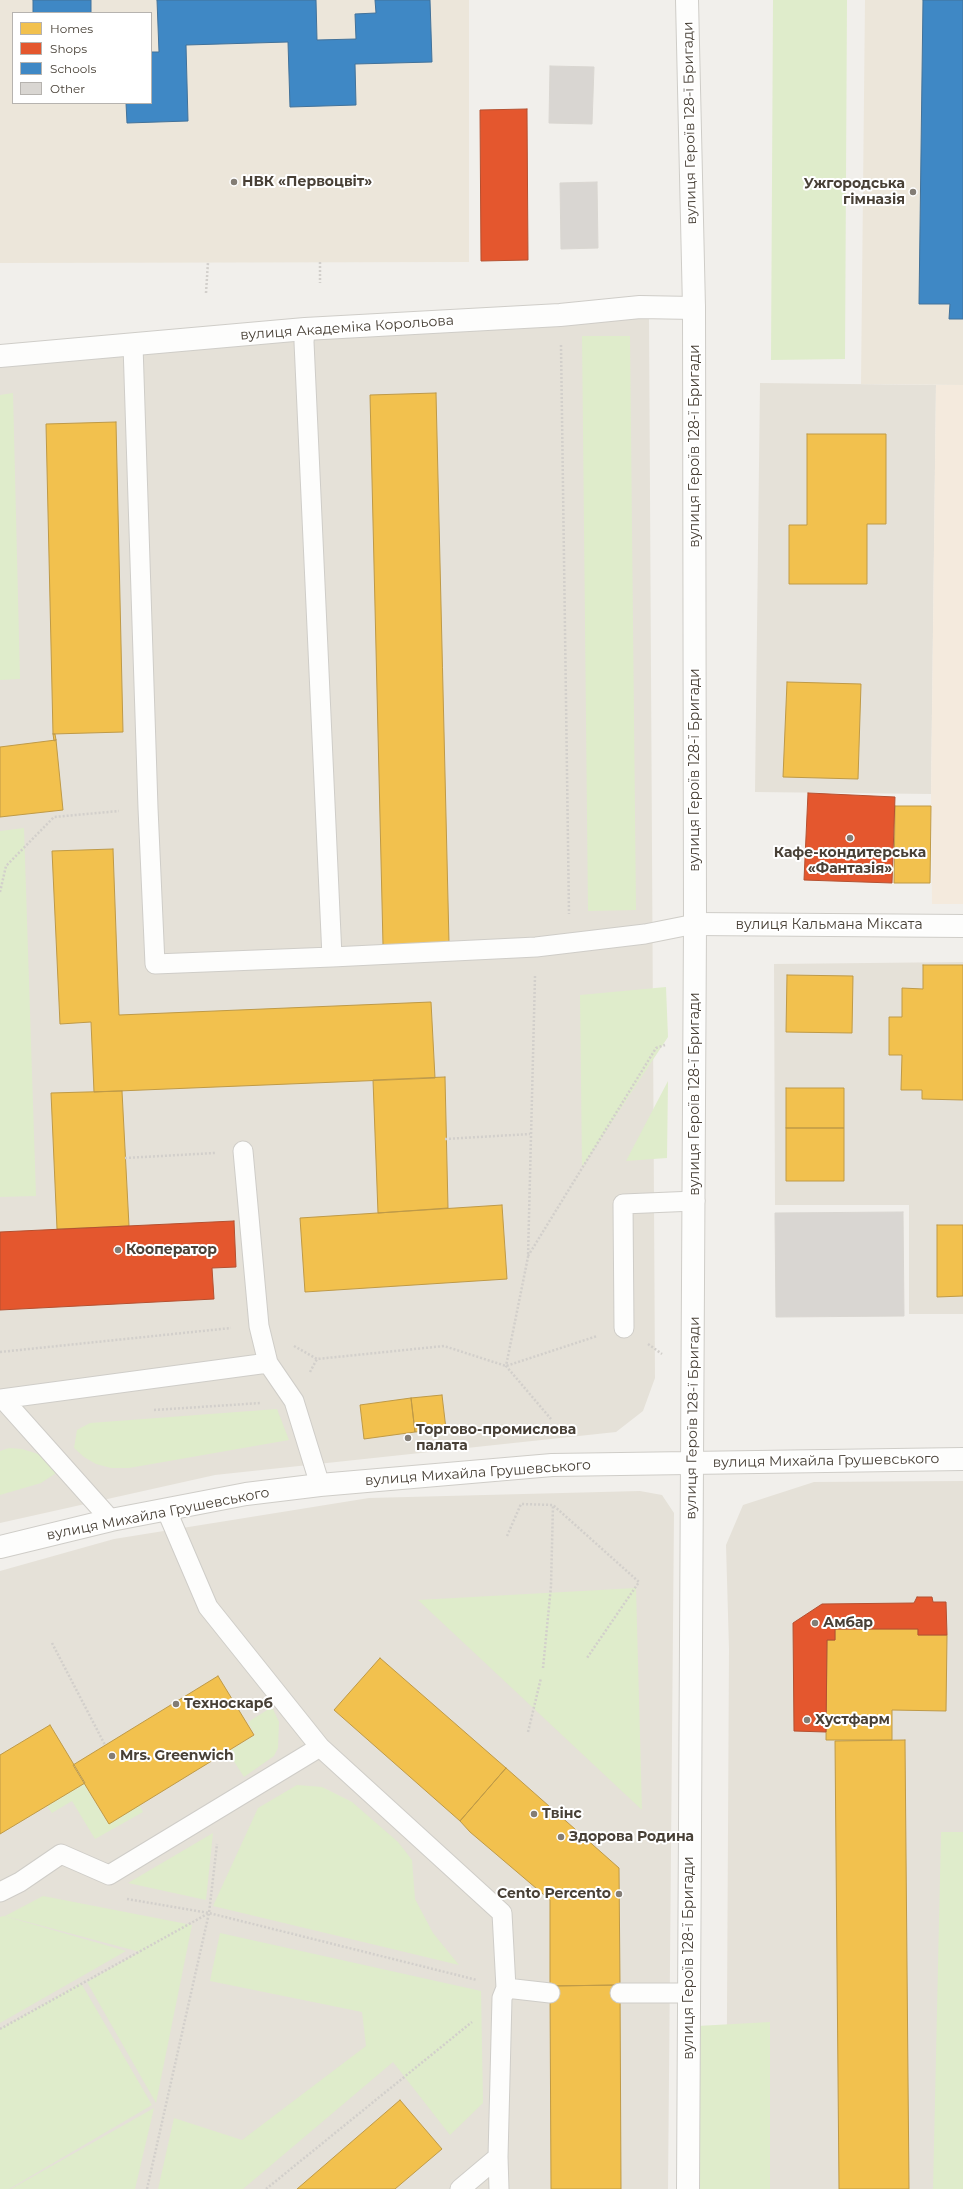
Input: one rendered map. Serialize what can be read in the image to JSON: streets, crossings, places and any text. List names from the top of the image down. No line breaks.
{"streets":{"street":["вулиця Героїв 128-ї Бригади","вулиця Академіка Корольова","вулиця Кальмана Міксата","вулиця Михайла Грушевського"]},"crossings":[["вулиця Героїв 128-ї Бригади","вулиця Академіка Корольова"],["вулиця Героїв 128-ї Бригади","вулиця Кальмана Міксата"],["вулиця Героїв 128-ї Бригади","вулиця Михайла Грушевського"]],"places":["НВК «Первоцвіт»","Ужгородська гімназія","Кафе-кондитерська «Фантазія»","Кооператор","Торгово-промислова палата","Амбар","Техноскарб","Хустфарм","Mrs. Greenwich","Твінс","Здорова Родина","Cento Percento"],"legend":["Homes","Shops","Schools","Other"]}
